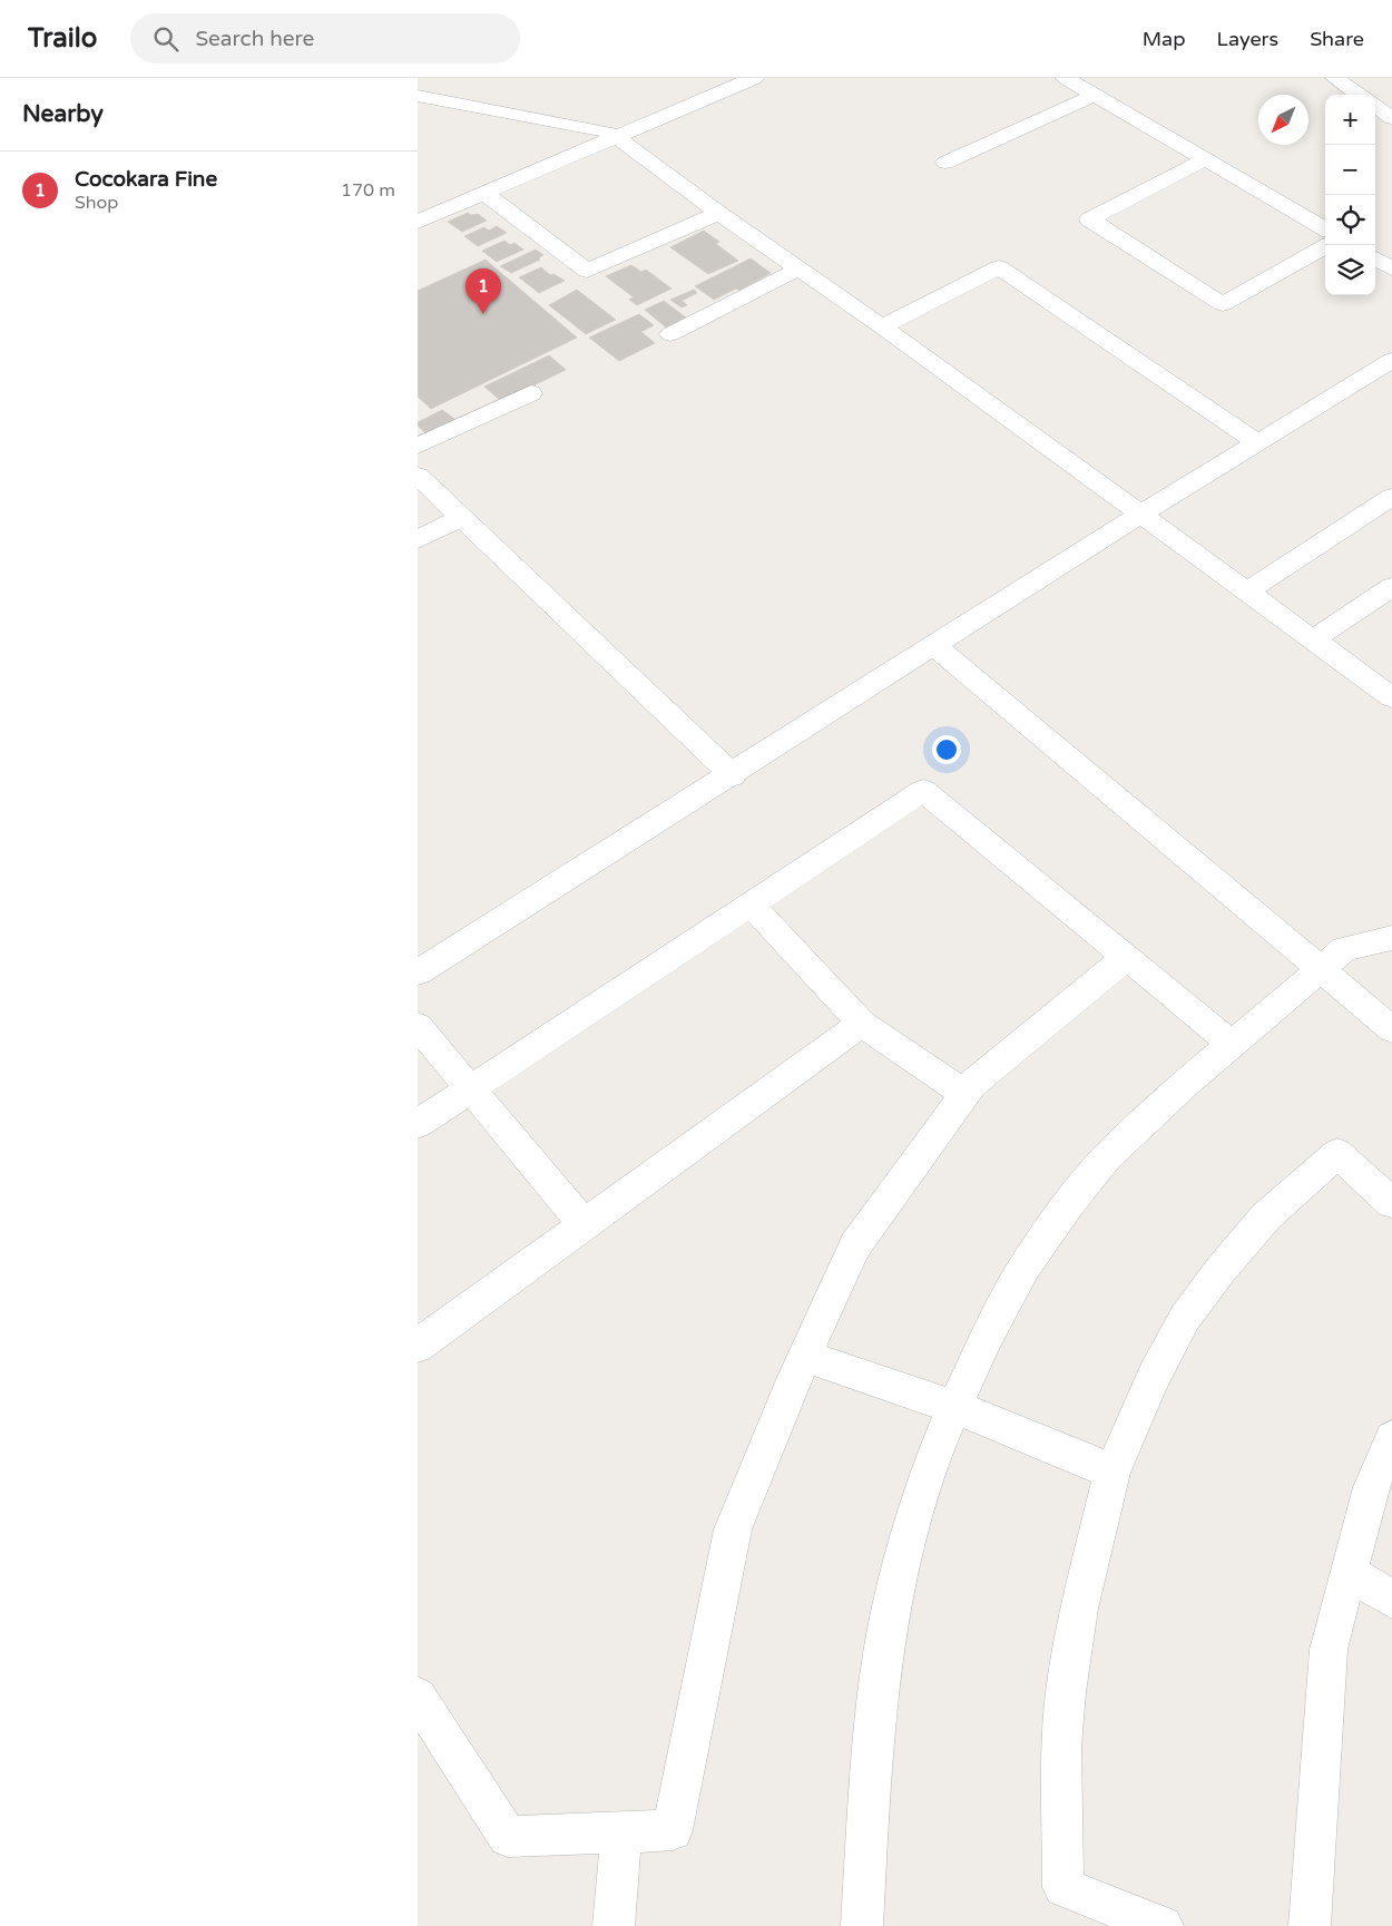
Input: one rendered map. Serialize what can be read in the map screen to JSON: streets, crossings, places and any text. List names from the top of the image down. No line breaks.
{"north":"bottom left","page":{"header":"Trailo","search":"Search here","nav":["Map","Layers","Share"],"heading":"Nearby","map_buttons":["+","−"],"list":[{"mark":"1","name":"Cocokara Fine","note":"Shop","value":"170 m"}],"pins":"1"}}
